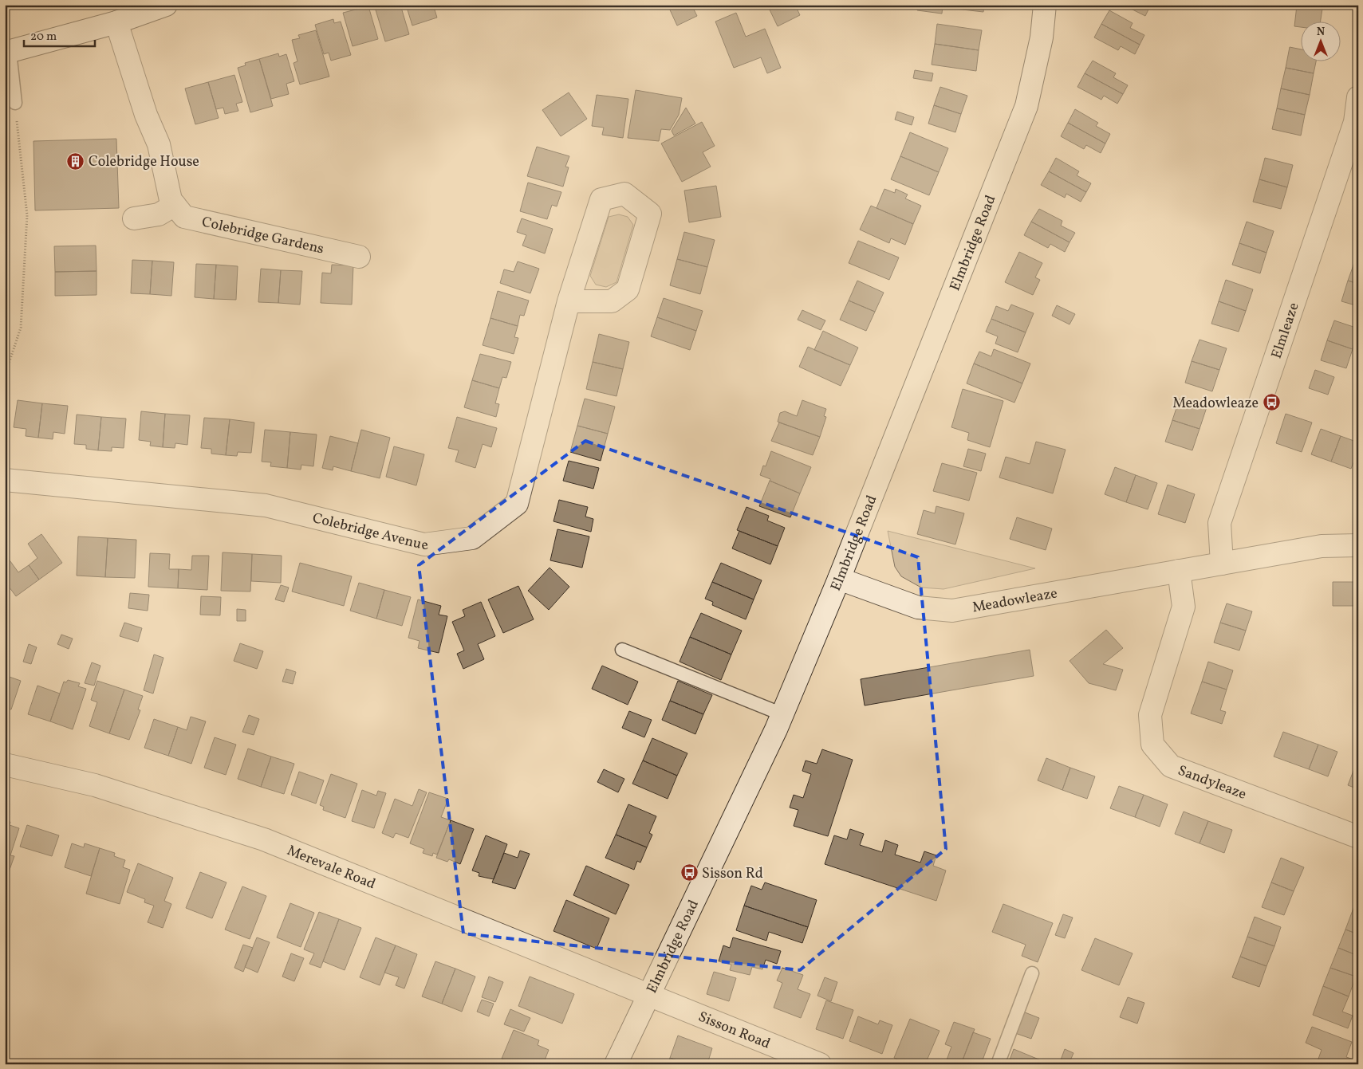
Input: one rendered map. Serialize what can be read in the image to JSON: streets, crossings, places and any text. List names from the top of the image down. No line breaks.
{"streets":{"street":["Colebridge Gardens","Elmbridge Road","Elmleaze","Colebridge Avenue","Meadowleaze","Sandyleaze","Merevale Road","Sisson Road"]},"crossings":[["Elmbridge Road","Meadowleaze"],["Elmbridge Road","Merevale Road"],["Elmbridge Road","Sisson Road"],["Elmleaze","Meadowleaze"],["Meadowleaze","Sandyleaze"],["Merevale Road","Sisson Road"]],"places":{"building":["Colebridge House"],"bus stop":["Meadowleaze","Sisson Rd"]},"scale_bar":"20 m","north":"top"}
